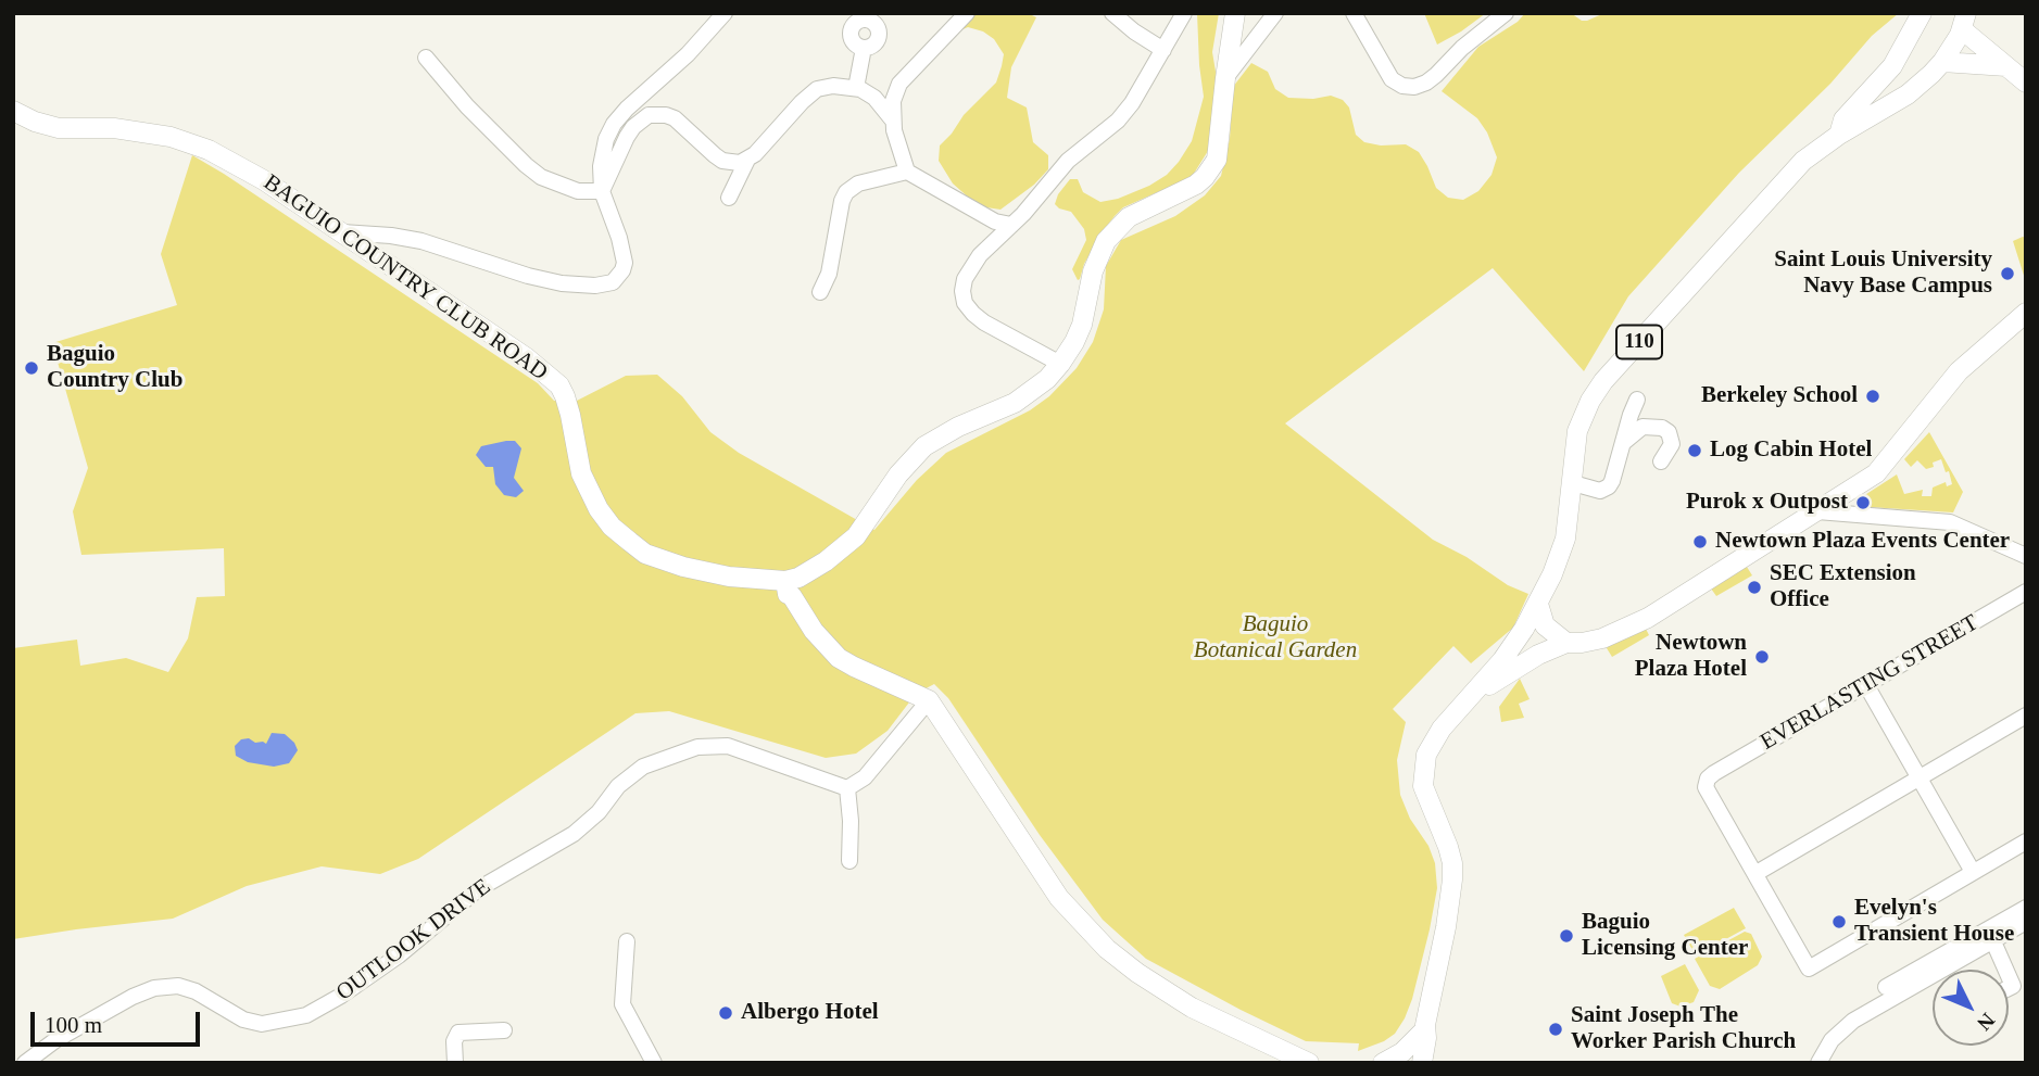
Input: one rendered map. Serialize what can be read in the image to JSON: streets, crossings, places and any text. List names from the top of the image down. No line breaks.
{"streets":{"main road":["BAGUIO COUNTRY CLUB ROAD","110"],"street":["EVERLASTING STREET","OUTLOOK DRIVE"]},"parks":["Baguio Botanical Garden"],"places":["Saint Louis University Navy Base Campus","Baguio Country Club","Berkeley School","Log Cabin Hotel","Purok x Outpost","Newtown Plaza Events Center","SEC Extension Office","Newtown Plaza Hotel","Evelyn's Transient House","Baguio Licensing Center","Albergo Hotel","Saint Joseph The Worker Parish Church"],"scale_bar":"100 m","north":"bottom right"}
